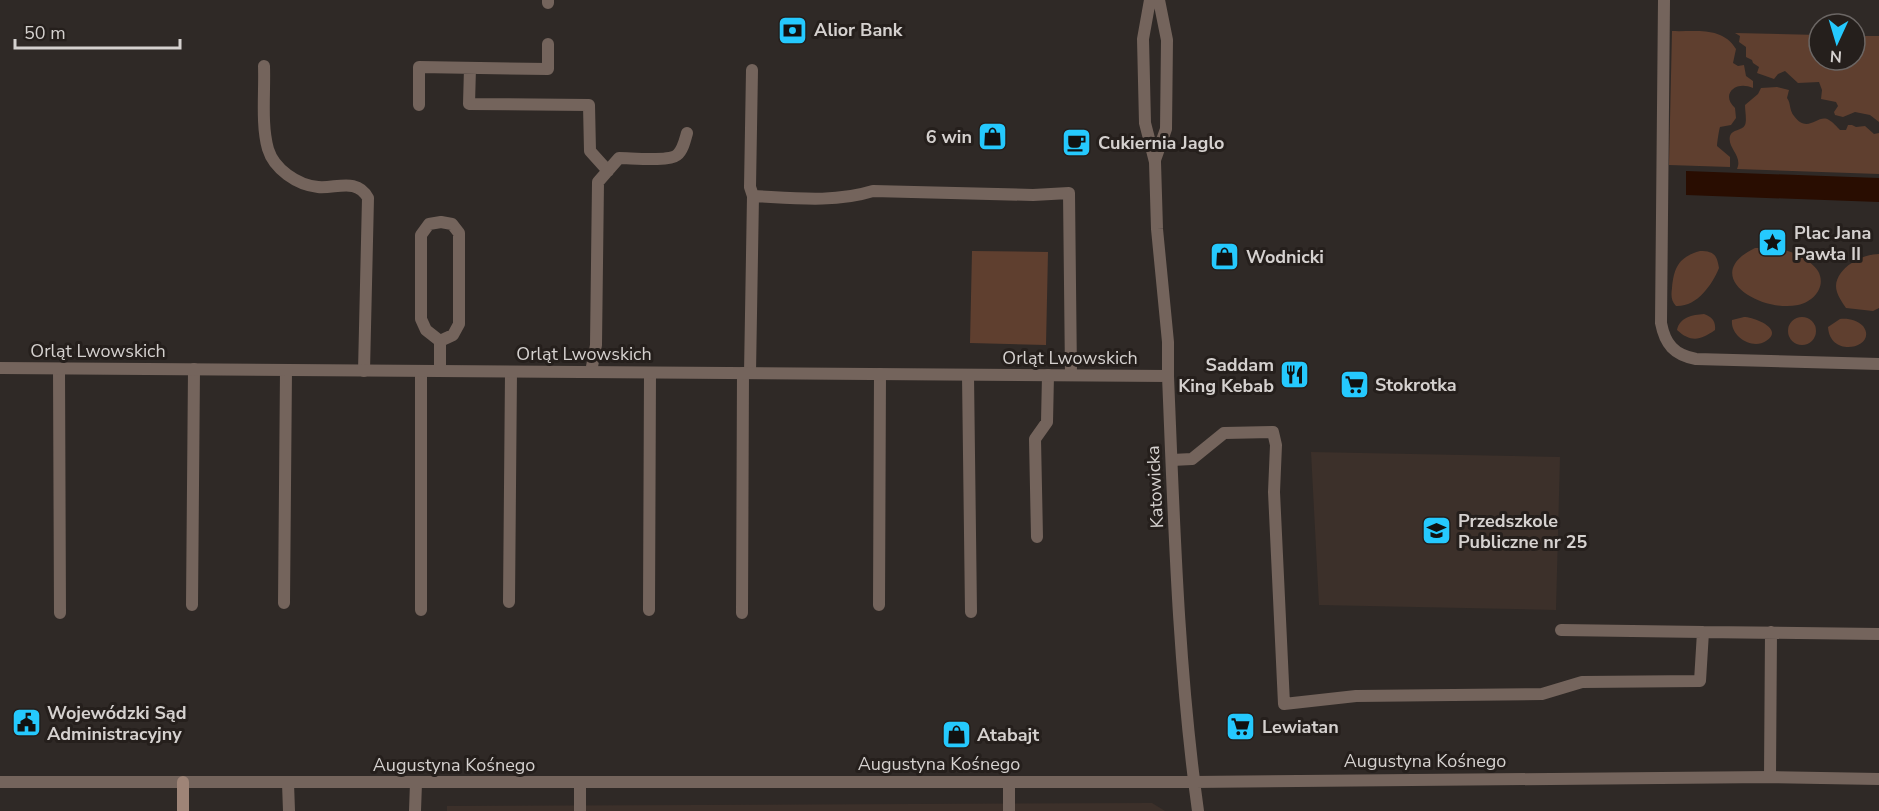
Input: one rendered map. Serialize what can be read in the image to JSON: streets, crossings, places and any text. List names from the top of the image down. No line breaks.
{"streets":{"street":["Orląt Lwowskich","Katowicka","Augustyna Kośnego"]},"crossings":[["Orląt Lwowskich","Katowicka"],["Katowicka","Augustyna Kośnego"]],"places":{"bank":["Alior Bank"],"shop":["6 win","Wodnicki","Atabajt"],"cafe":["Cukiernia Jaglo"],"place":["Plac Jana Pawła II"],"restaurant":["Saddam King Kebab"],"supermarket":["Stokrotka","Lewiatan"],"school or university":["Przedszkole Publiczne nr 25"],"public building":["Wojewódzki Sąd Administracyjny"]},"scale_bar":"50 m","north":"bottom"}
